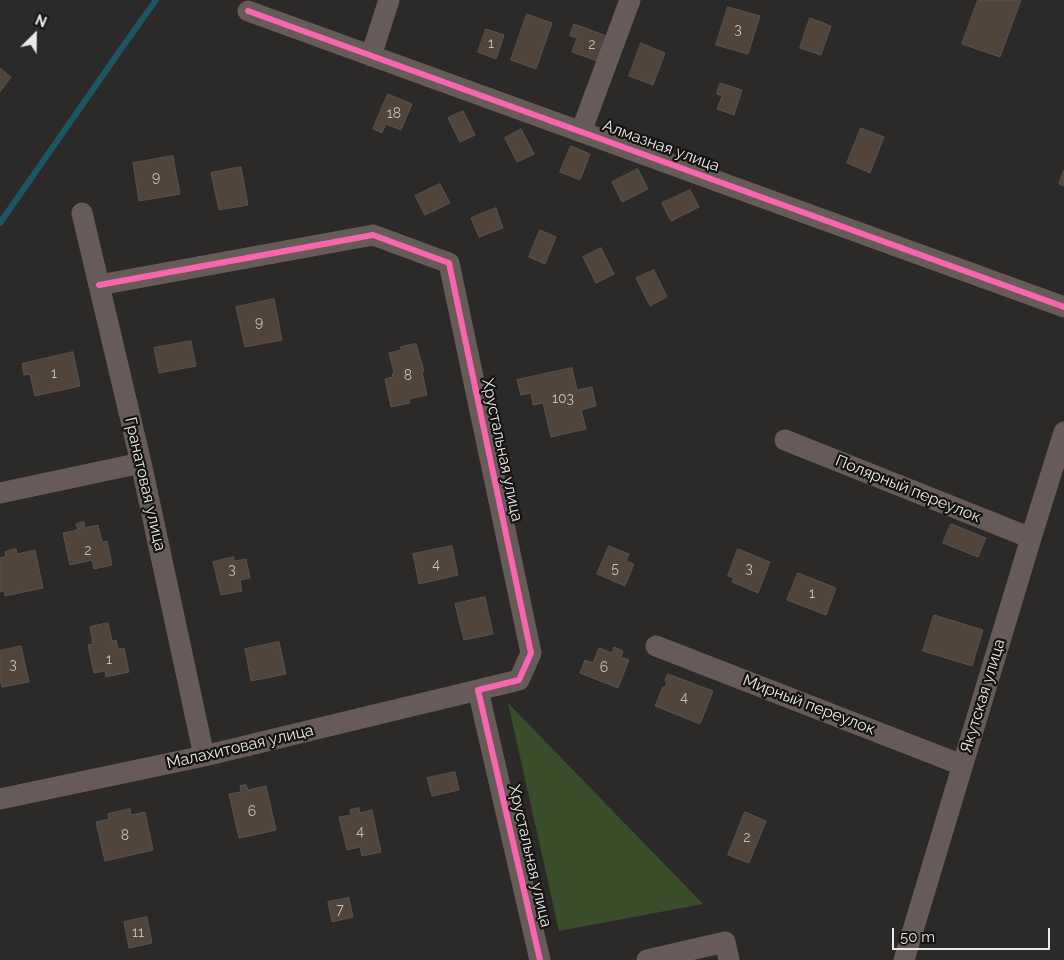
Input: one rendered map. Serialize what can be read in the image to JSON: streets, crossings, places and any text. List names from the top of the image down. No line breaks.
{"streets":{"street":["Алмазная улица","Хрустальная улица","Гранатовая улица","Полярный переулок","Якутская улица","Мирный переулок","Малахитовая улица"]},"crossings":[["Хрустальная улица","Гранатовая улица"],["Хрустальная улица","Малахитовая улица"],["Гранатовая улица","Малахитовая улица"],["Полярный переулок","Якутская улица"],["Якутская улица","Мирный переулок"]],"house_numbers":["3","1","2","18","9","9","1","8","103","2","4","5","3","3","1","1","3","6","4","6","4","8","2","7","11"],"scale_bar":"50 m","north":"top right"}
